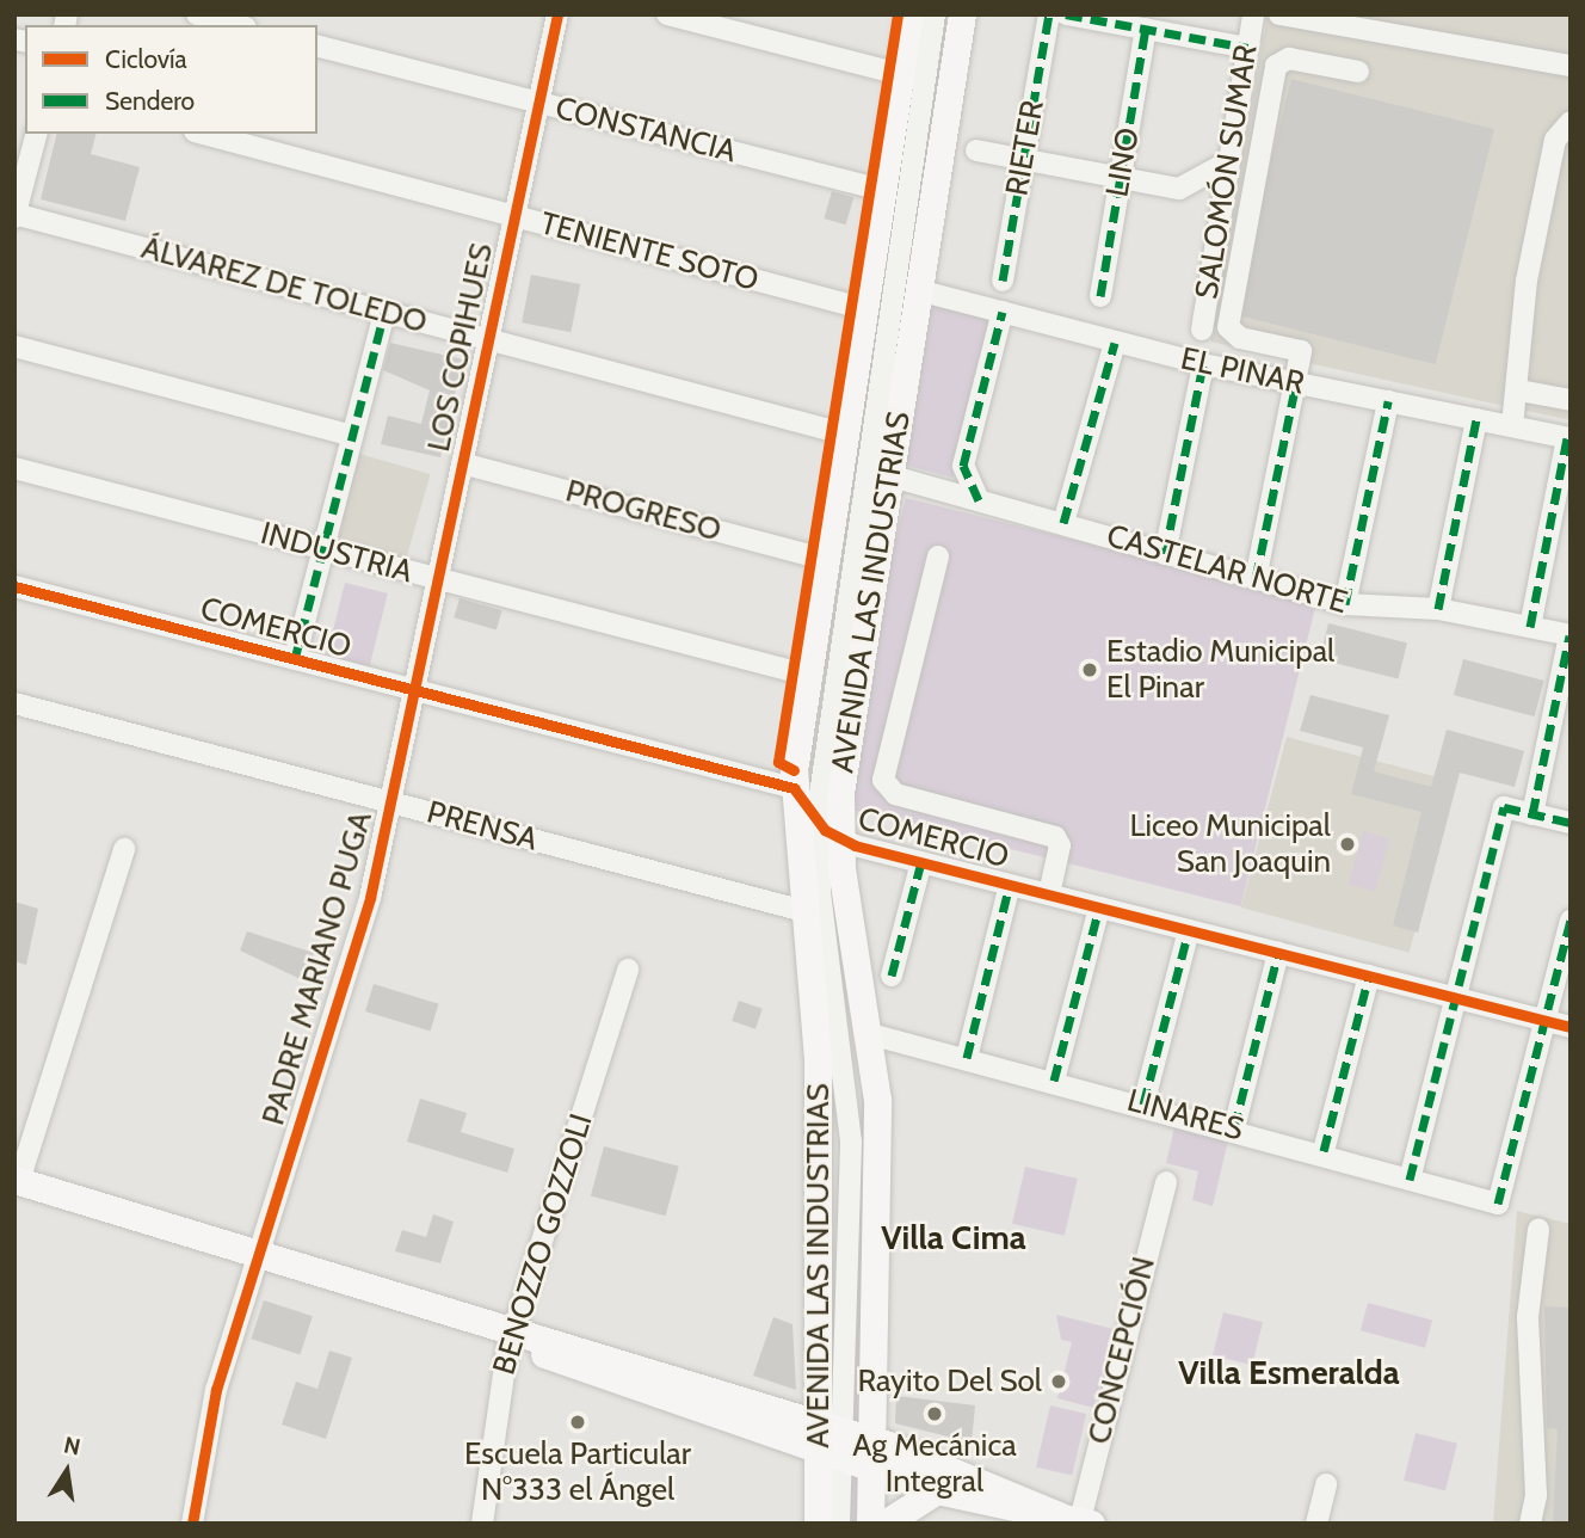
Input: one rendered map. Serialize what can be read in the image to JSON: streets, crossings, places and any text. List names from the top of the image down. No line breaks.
{"streets":{"main road":["AVENIDA LAS INDUSTRIAS"],"street":["CONSTANCIA","RIETER","LINO","SALOMÓN SUMAR","TENIENTE SOTO","ÁLVAREZ DE TOLEDO","LOS COPIHUES","EL PINAR","PROGRESO","INDUSTRIA","CASTELAR NORTE","COMERCIO","PRENSA","PADRE MARIANO PUGA","LINARES","BENOZZO GOZZOLI","CONCEPCIÓN"]},"crossings":[["CONSTANCIA","LOS COPIHUES"],["CONSTANCIA","AVENIDA LAS INDUSTRIAS"],["TENIENTE SOTO","LOS COPIHUES"],["TENIENTE SOTO","AVENIDA LAS INDUSTRIAS"],["ÁLVAREZ DE TOLEDO","LOS COPIHUES"],["ÁLVAREZ DE TOLEDO","AVENIDA LAS INDUSTRIAS"],["LOS COPIHUES","PROGRESO"],["LOS COPIHUES","INDUSTRIA"],["LOS COPIHUES","COMERCIO"],["LOS COPIHUES","PADRE MARIANO PUGA"],["EL PINAR","AVENIDA LAS INDUSTRIAS"],["PROGRESO","AVENIDA LAS INDUSTRIAS"],["INDUSTRIA","AVENIDA LAS INDUSTRIAS"],["CASTELAR NORTE","AVENIDA LAS INDUSTRIAS"],["AVENIDA LAS INDUSTRIAS","COMERCIO"],["AVENIDA LAS INDUSTRIAS","PRENSA"],["AVENIDA LAS INDUSTRIAS","LINARES"],["COMERCIO","PADRE MARIANO PUGA"],["COMERCIO","LINARES"],["PRENSA","PADRE MARIANO PUGA"]],"districts":["Villa Cima","Villa Esmeralda"],"places":["Estadio Municipal El Pinar","Liceo Municipal San Joaquin","Rayito Del Sol","Ag Mecánica Integral","Escuela Particular N°333 el Ángel"],"legend":["Ciclovía","Sendero"],"north":"top"}
